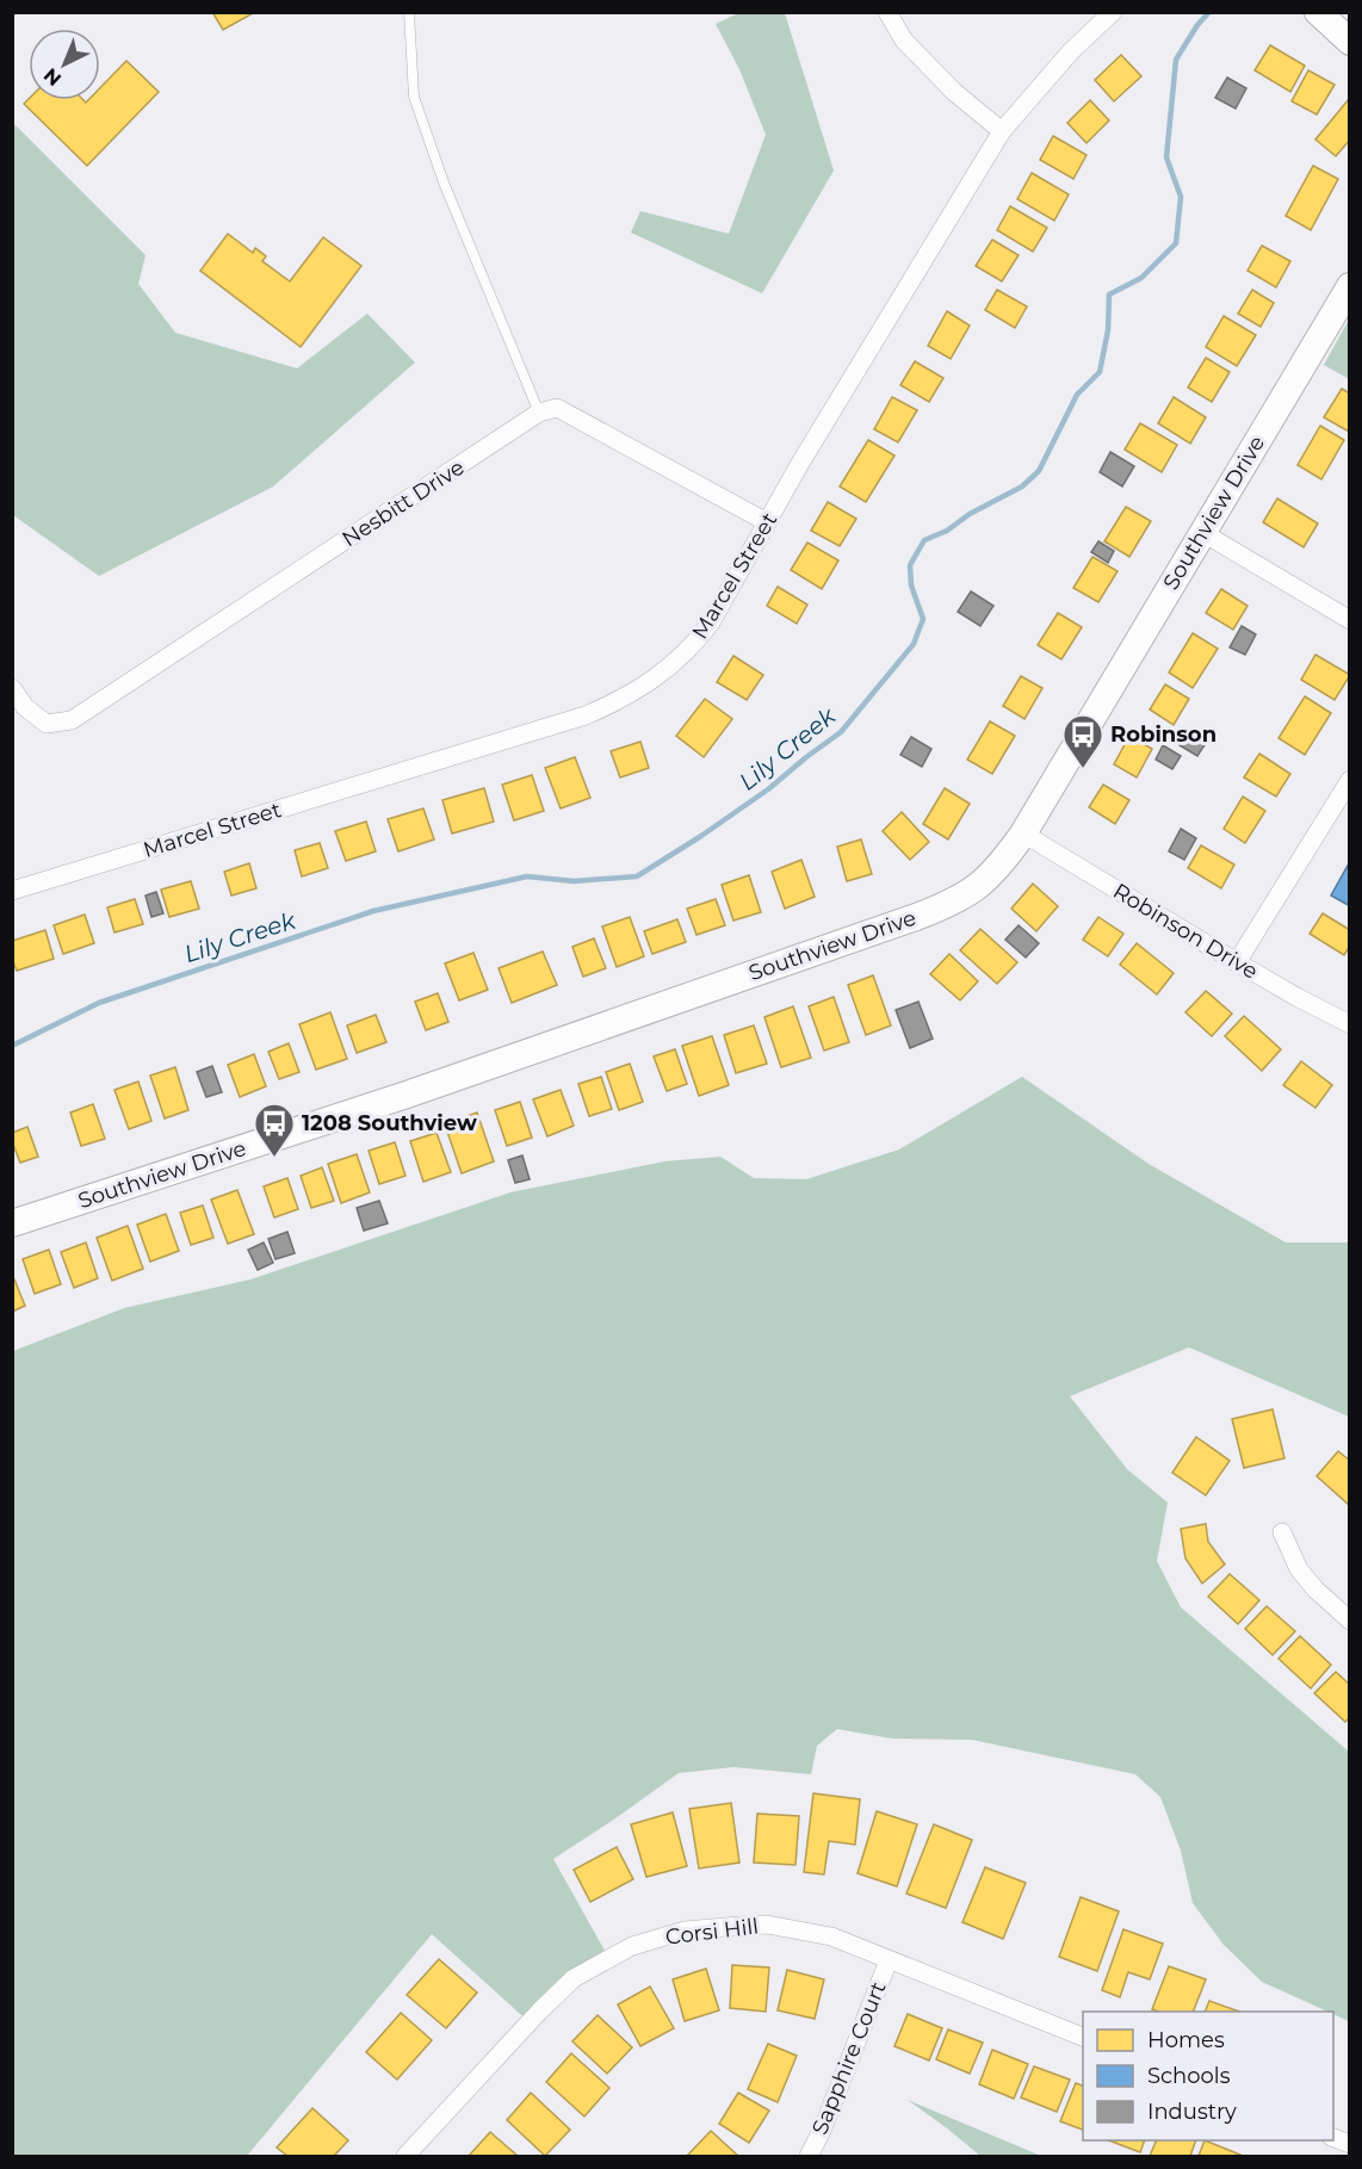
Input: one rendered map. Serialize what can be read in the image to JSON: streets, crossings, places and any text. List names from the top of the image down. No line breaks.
{"streets":{"street":["Nesbitt Drive","Southview Drive","Marcel Street","Robinson Drive","Corsi Hill","Sapphire Court"]},"crossings":[["Southview Drive","Robinson Drive"],["Corsi Hill","Sapphire Court"]],"water":["Lily Creek"],"places":{"bus stop":["Robinson","1208 Southview"]},"legend":["Homes","Schools","Industry"],"north":"bottom left"}
